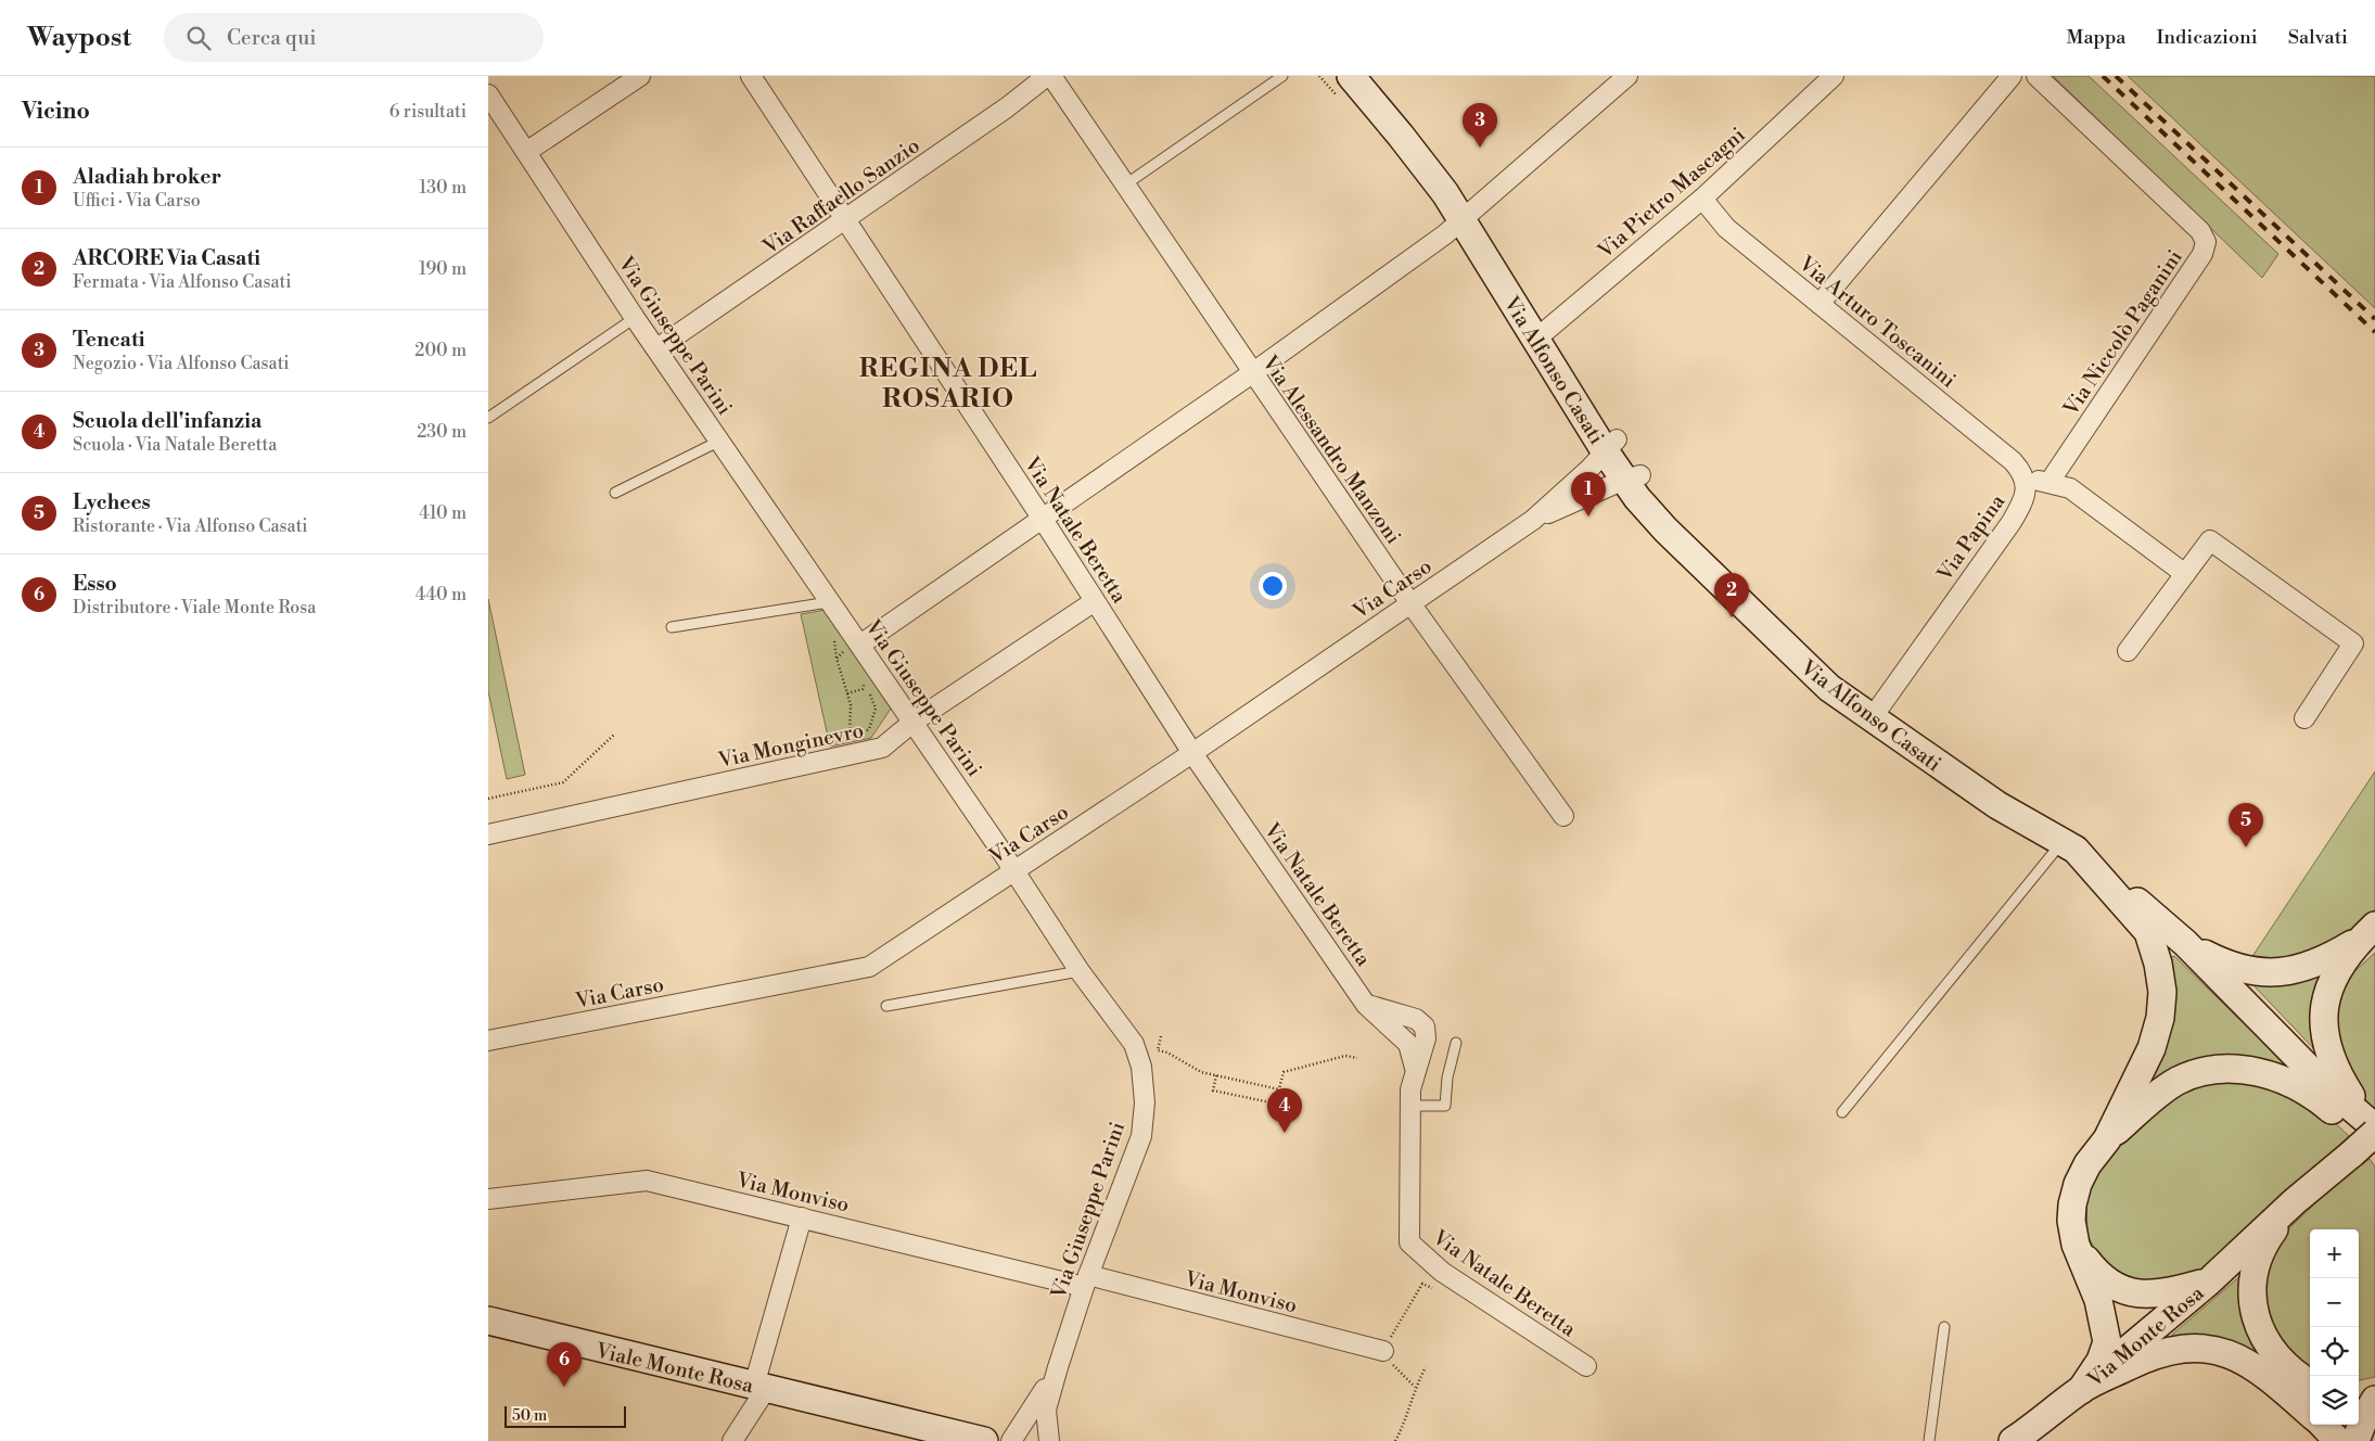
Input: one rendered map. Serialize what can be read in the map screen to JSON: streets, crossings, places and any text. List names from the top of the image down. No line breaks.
{"streets":{"main road":["Via Alfonso Casati","Via Monte Rosa","Viale Monte Rosa"],"street":["Via Pietro Mascagni","Via Raffaello Sanzio","Via Arturo Toscanini","Via Niccolò Paganini","Via Giuseppe Parini","Via Alessandro Manzoni","Via Natale Beretta","Via Papina","Via Carso","Via Monginevro","Via Monviso"]},"crossings":[["Via Pietro Mascagni","Via Arturo Toscanini"],["Via Pietro Mascagni","Via Alfonso Casati"],["Via Raffaello Sanzio","Via Giuseppe Parini"],["Via Raffaello Sanzio","Via Alessandro Manzoni"],["Via Raffaello Sanzio","Via Natale Beretta"],["Via Arturo Toscanini","Via Papina"],["Via Niccolò Paganini","Via Papina"],["Via Giuseppe Parini","Via Carso"],["Via Giuseppe Parini","Via Monginevro"],["Via Giuseppe Parini","Via Monviso"],["Via Alfonso Casati","Via Papina"],["Via Alfonso Casati","Via Carso"],["Via Alessandro Manzoni","Via Carso"],["Via Natale Beretta","Via Carso"],["Via Natale Beretta","Via Monginevro"]],"districts":["REGINA DEL ROSARIO"],"scale_bar":"50 m","page":{"header":"Waypost","search":"Cerca qui","nav":["Mappa","Indicazioni","Salvati"],"heading":["Vicino","6 risultati"],"pins":["3","1","2","5","4","6"],"list":[{"mark":"1","name":"Aladiah broker","note":"Uffici · Via Carso","value":"130 m"},{"mark":"2","name":"ARCORE Via Casati","note":"Fermata · Via Alfonso Casati","value":"190 m"},{"mark":"3","name":"Tencati","note":"Negozio · Via Alfonso Casati","value":"200 m"},{"mark":"4","name":"Scuola dell'infanzia","note":"Scuola · Via Natale Beretta","value":"230 m"},{"mark":"5","name":"Lychees","note":"Ristorante · Via Alfonso Casati","value":"410 m"},{"mark":"6","name":"Esso","note":"Distributore · Viale Monte Rosa","value":"440 m"}],"map_buttons":["+","−"],"scale":"50 m"}}
